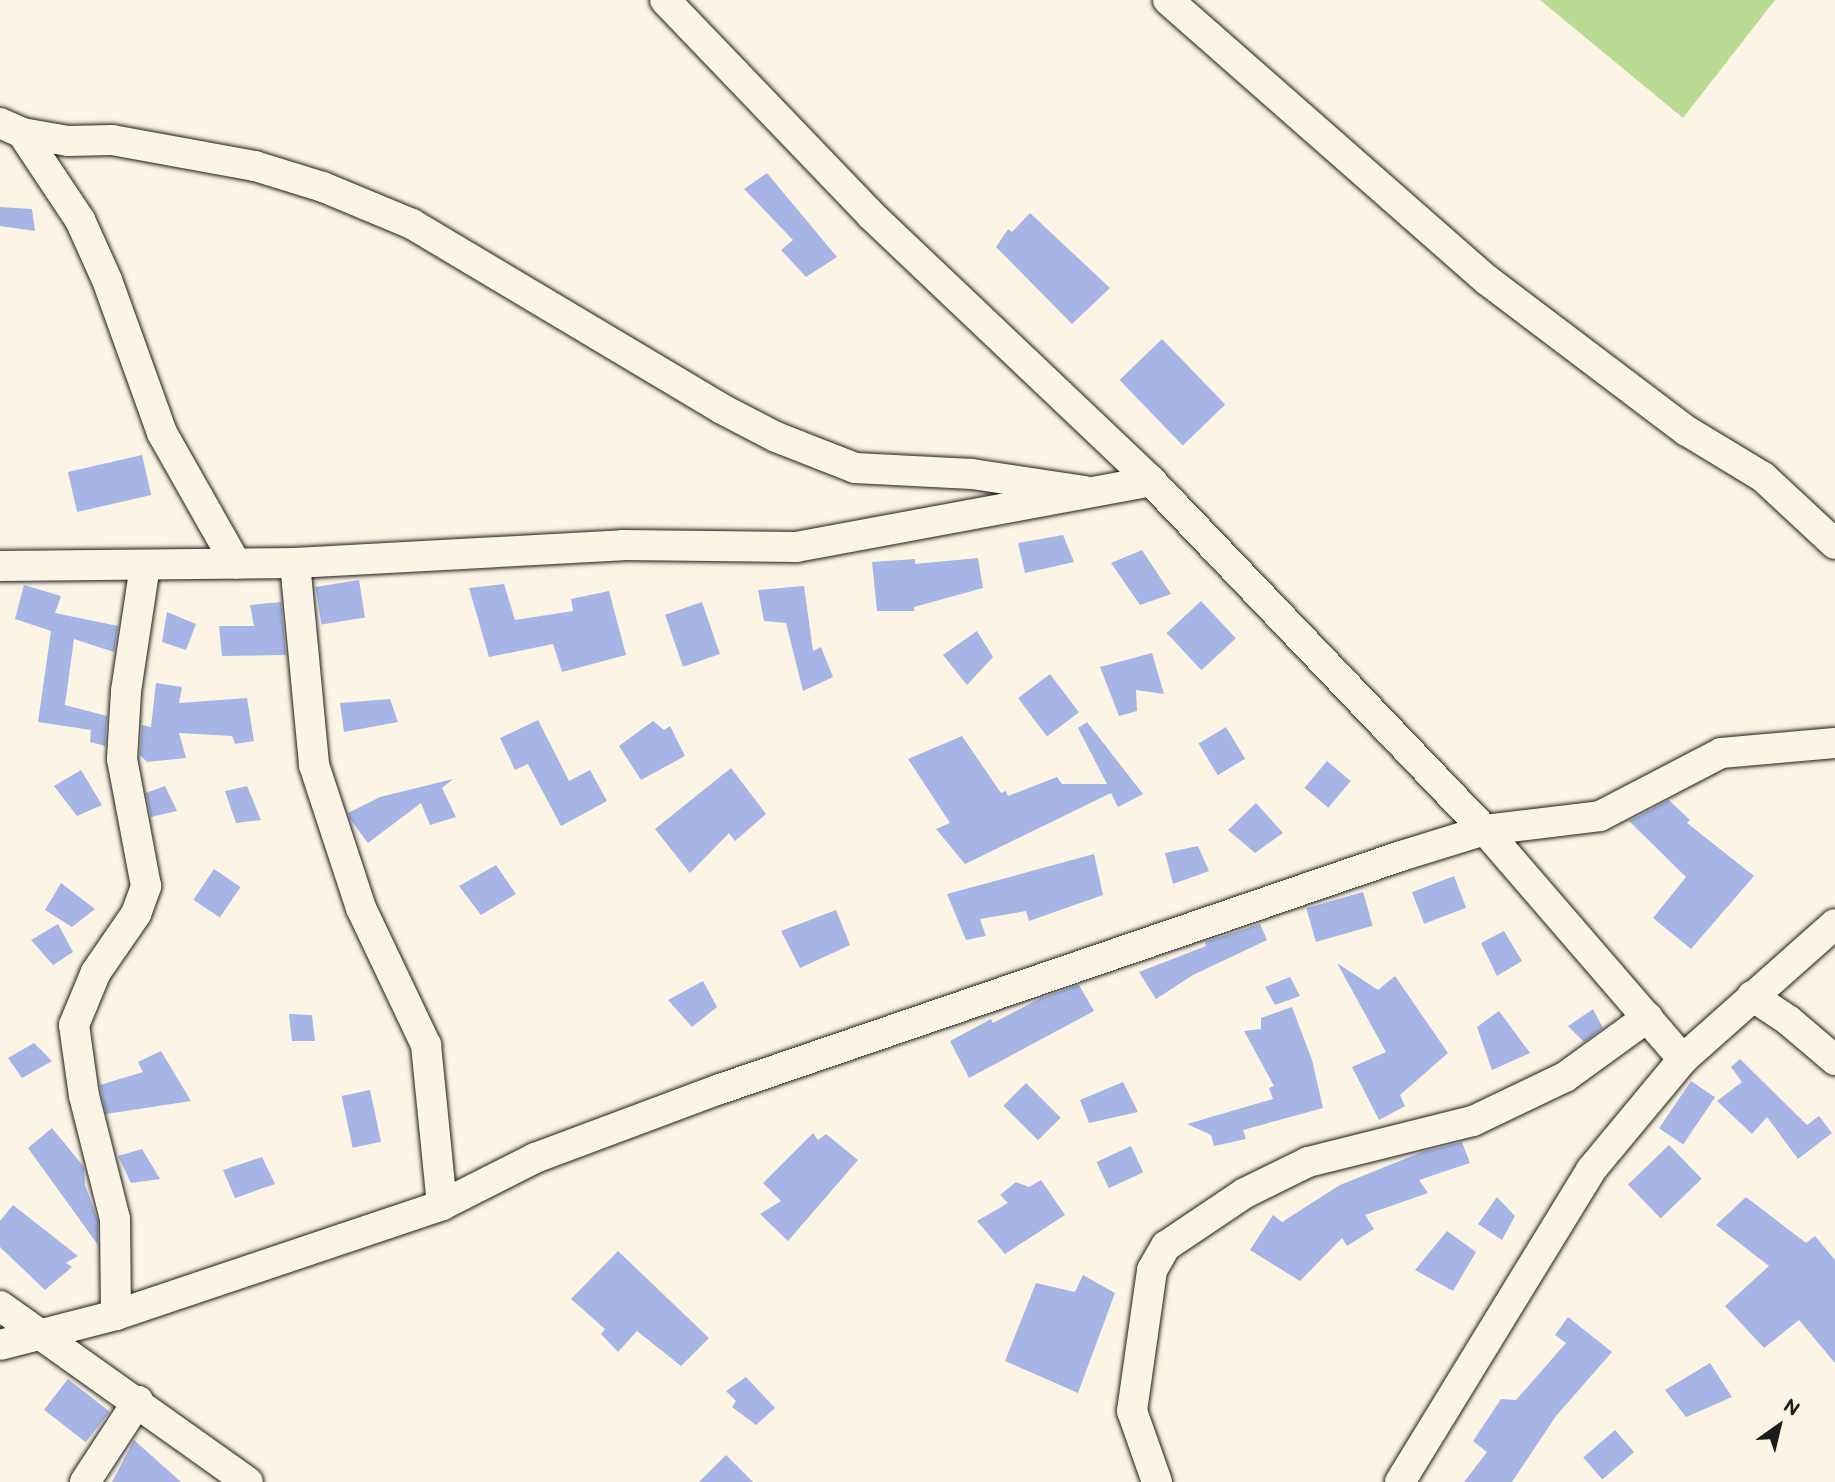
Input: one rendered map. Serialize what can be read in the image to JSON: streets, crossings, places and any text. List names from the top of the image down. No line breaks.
{"north":"top right"}
